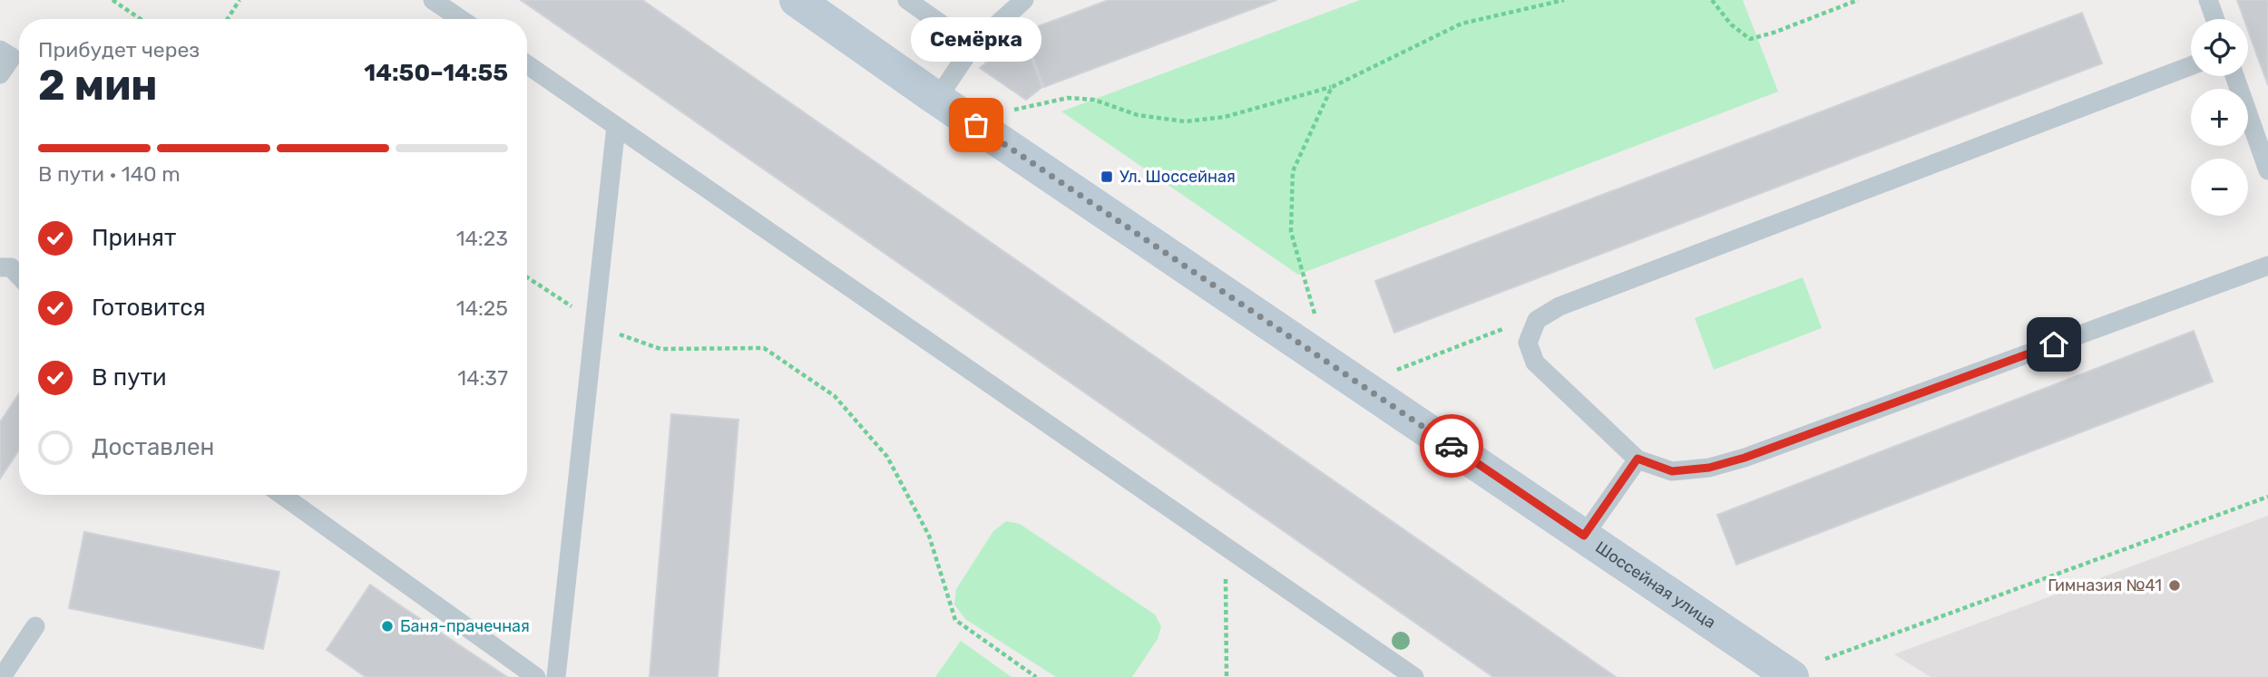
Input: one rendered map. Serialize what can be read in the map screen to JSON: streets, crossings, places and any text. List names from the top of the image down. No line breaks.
{"streets":{"street":["Шоссейная улица"]},"places":{"other":["Семёрка","Гимназия №41","Баня-прачечная"],"transit":["Ул. Шоссейная"]},"page":{"bubble":"Семёрка","map_buttons":["+","−"],"heading":["2 мин","Прибудет через","14:50–14:55"],"bar":"В пути · 140 m","list":[["Принят","14:23"],["Готовится","14:25"],["В пути","14:37"],"Доставлен"]}}
